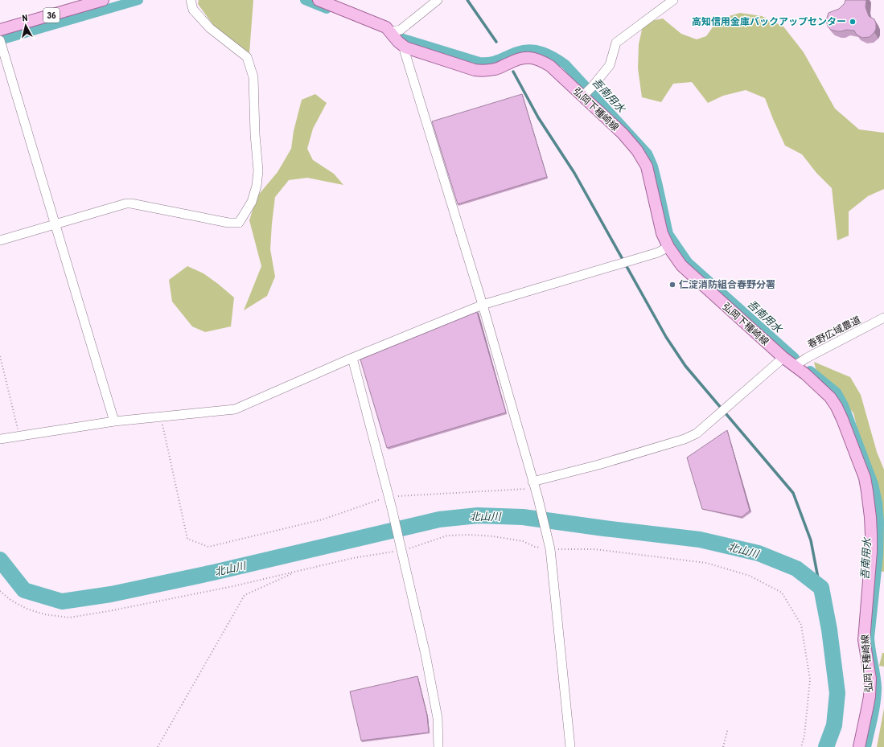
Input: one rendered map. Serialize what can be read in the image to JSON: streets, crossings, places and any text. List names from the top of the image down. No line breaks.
{"streets":{"main road":["36","弘岡下種崎線"],"street":["春野広域農道"]},"crossings":[["弘岡下種崎線","春野広域農道"]],"water":["吾南用水","北山川"],"places":["高知信用金庫バックアップセンター","仁淀消防組合春野分署"],"north":"top"}
